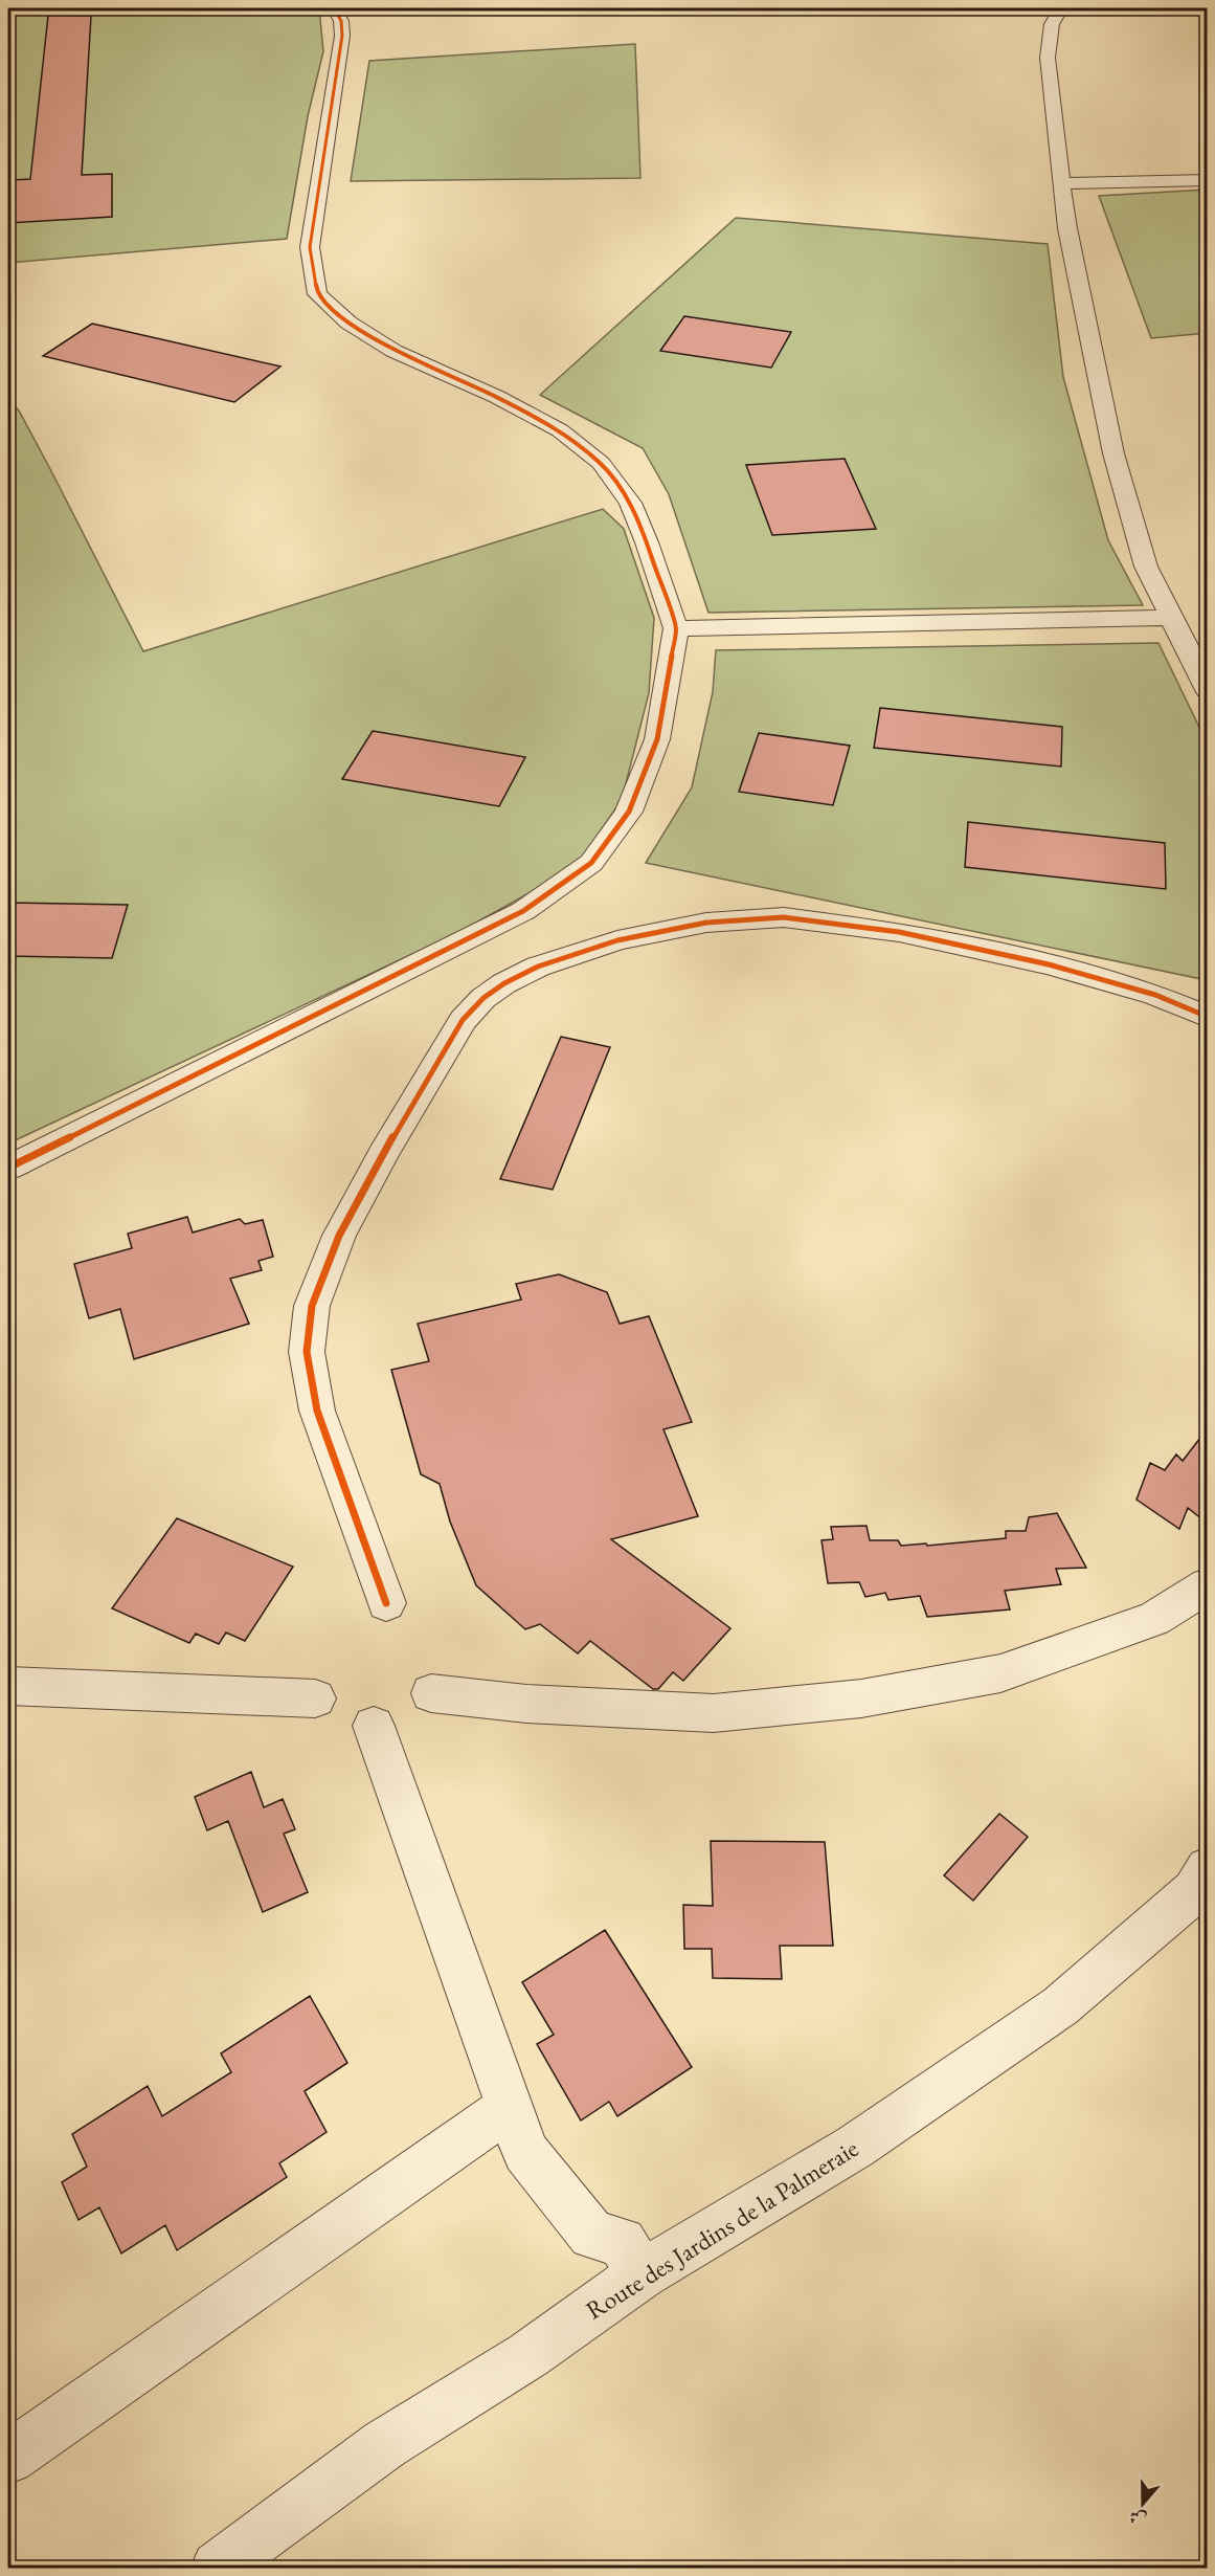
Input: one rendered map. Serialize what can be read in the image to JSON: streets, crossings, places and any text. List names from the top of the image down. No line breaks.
{"streets":{"street":["Route des Jardins de la Palmeraie"]},"north":"bottom"}
